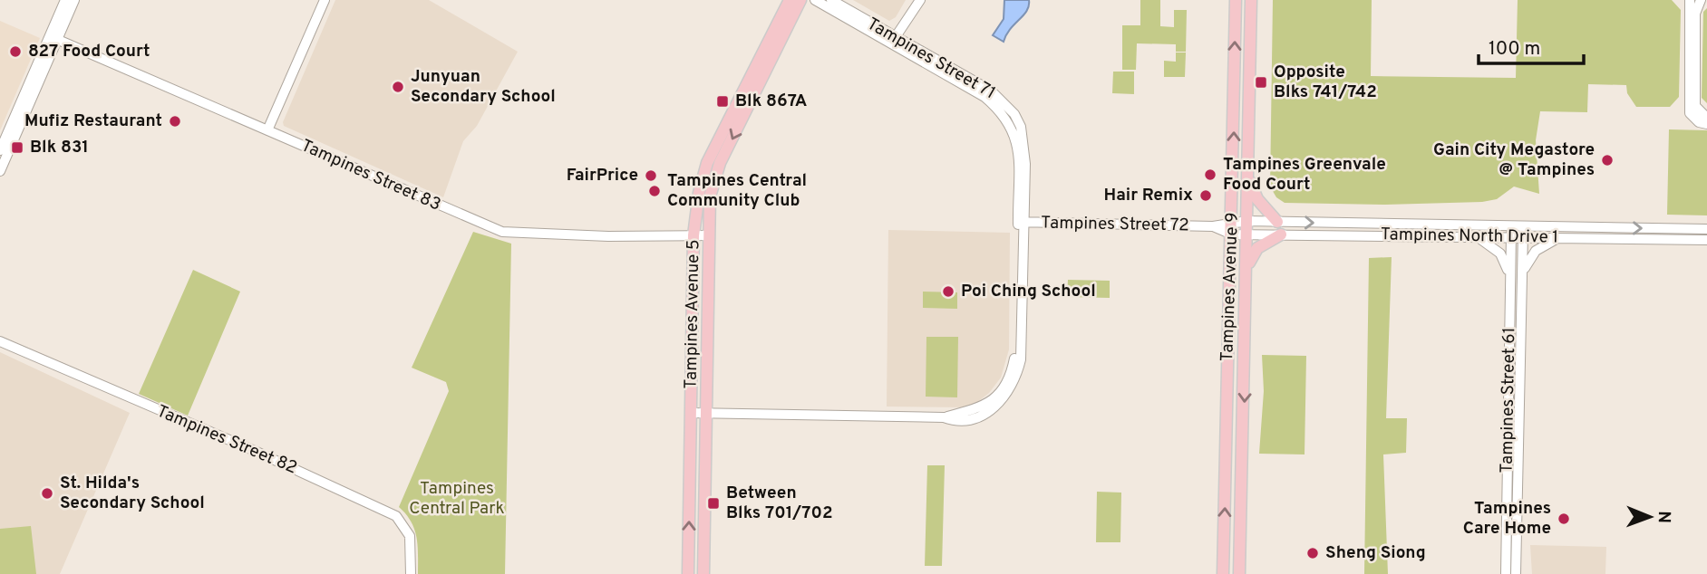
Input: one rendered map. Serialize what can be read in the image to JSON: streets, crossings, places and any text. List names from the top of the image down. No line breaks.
{"streets":{"main road":["Tampines Avenue 9","Tampines Avenue 5"],"street":["Tampines Street 71","Tampines Street 83","Tampines Street 72","Tampines North Drive 1","Tampines Street 61","Tampines Street 82"]},"crossings":[["Tampines Street 71","Tampines Street 72"],["Tampines Street 71","Tampines Avenue 5"],["Tampines Street 83","Tampines Avenue 5"],["Tampines Street 72","Tampines North Drive 1"],["Tampines Street 72","Tampines Avenue 9"],["Tampines North Drive 1","Tampines Avenue 9"],["Tampines North Drive 1","Tampines Street 61"]],"parks":["Tampines Central Park"],"places":{"other":["827 Food Court","Junyuan Secondary School","Mufiz Restaurant","Gain City Megastore @ Tampines","Tampines Greenvale Food Court","FairPrice","Tampines Central Community Club","Hair Remix","Poi Ching School","St. Hilda's Secondary School","Tampines Care Home","Sheng Siong"],"transit":["Opposite Blks 741/742","Blk 867A","Blk 831","Between Blks 701/702"]},"scale_bar":"100 m","north":"right"}
